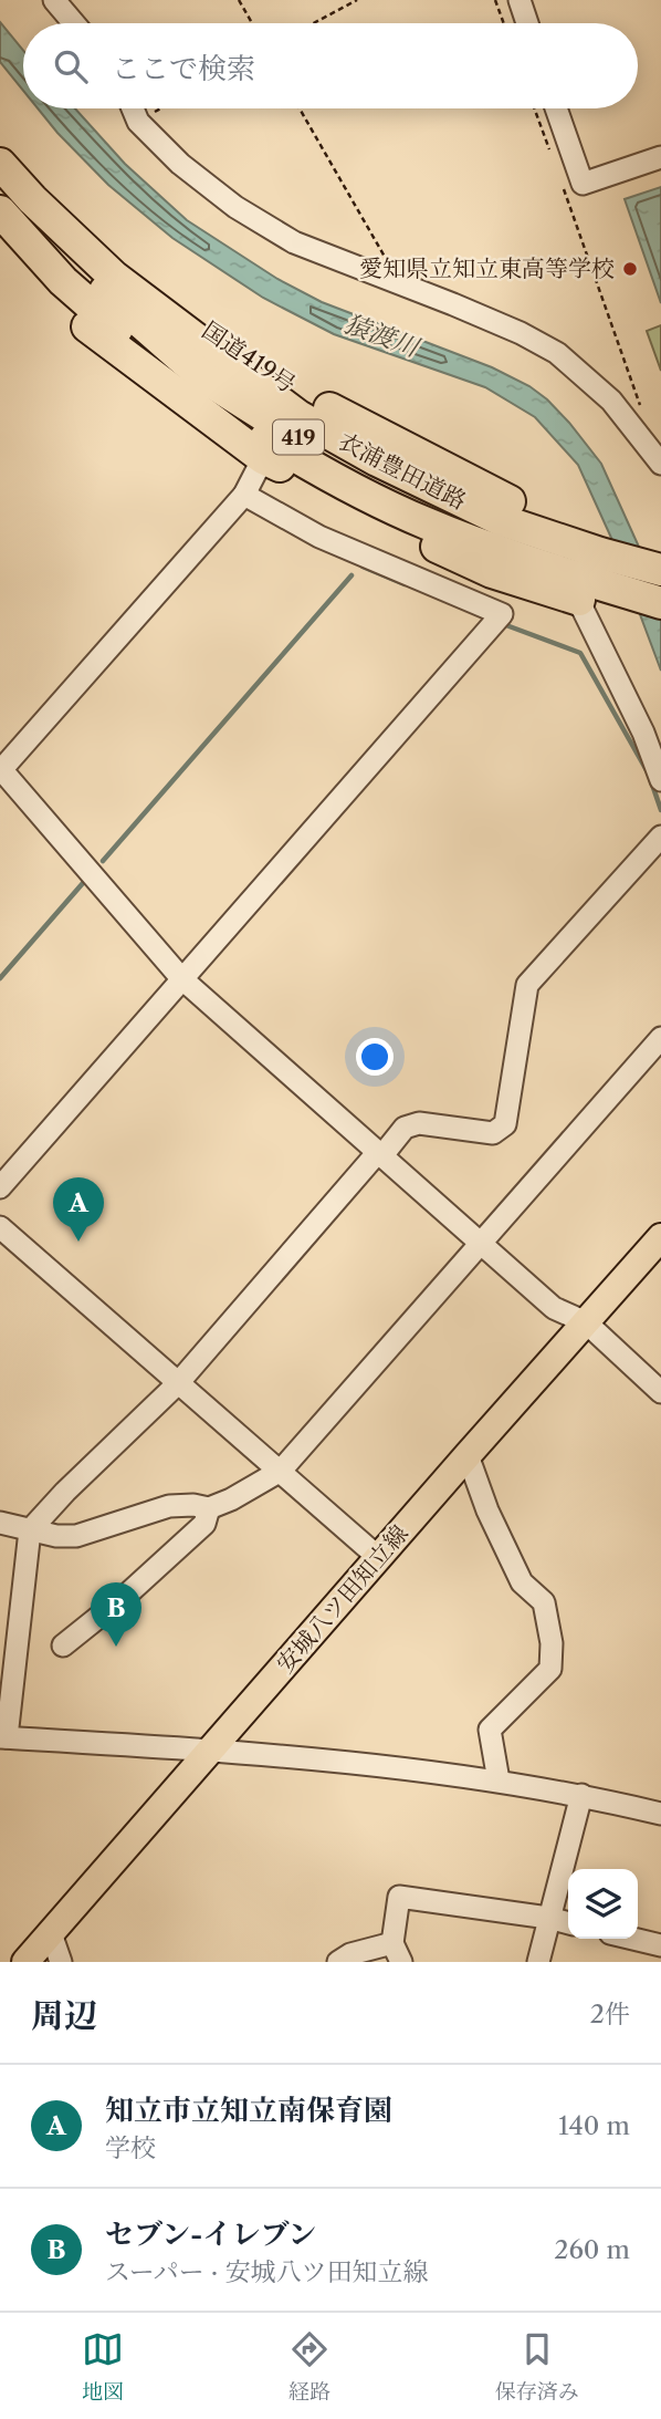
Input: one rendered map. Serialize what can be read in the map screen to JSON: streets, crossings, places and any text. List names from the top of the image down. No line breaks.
{"streets":{"highway":["国道419号","419","衣浦豊田道路"],"main road":["安城八ツ田知立線"]},"crossings":[["国道419号","衣浦豊田道路"]],"water":["猿渡川"],"places":["愛知県立知立東高等学校"],"page":{"search":"ここで検索","pins":["A","B"],"heading":["周辺","2件"],"list":[{"mark":"A","name":"知立市立知立南保育園","note":"学校","value":"140 m"},{"mark":"B","name":"セブン-イレブン","note":"スーパー · 安城八ツ田知立線","value":"260 m"}],"nav":["地図","経路","保存済み"]}}
